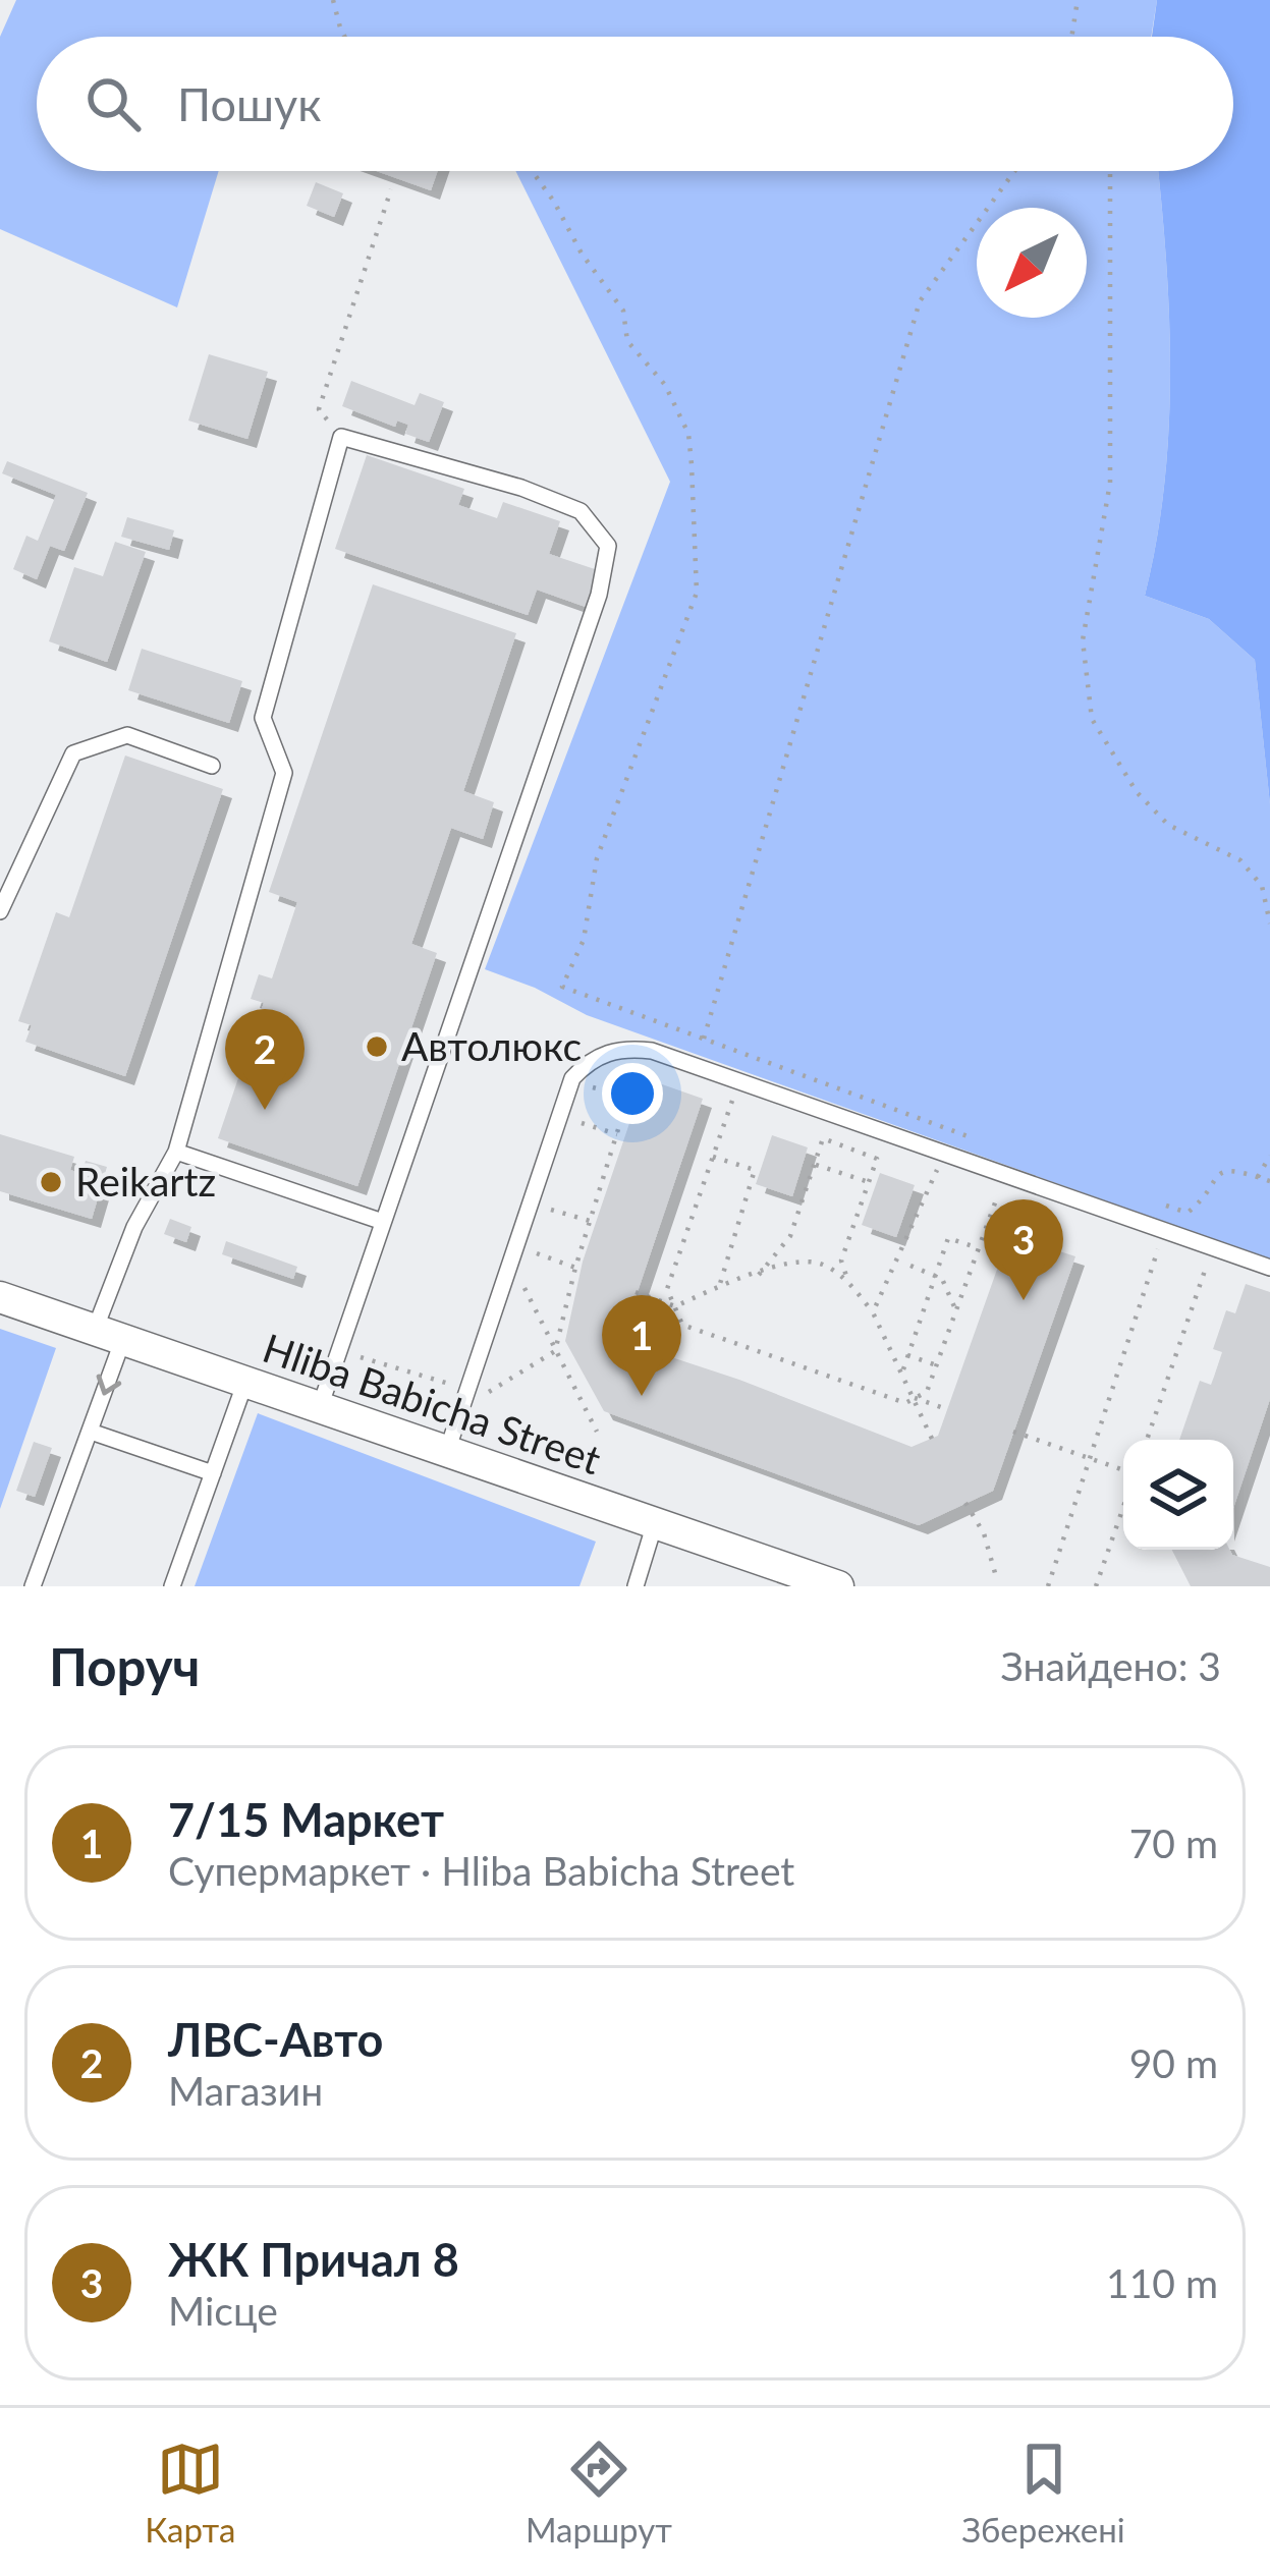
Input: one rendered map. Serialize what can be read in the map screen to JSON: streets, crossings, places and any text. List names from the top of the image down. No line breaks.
{"streets":{"street":["Hliba Babicha Street"]},"places":["Автолюкс","Reikartz"],"north":"bottom left","page":{"search":"Пошук","pins":["2","3","1"],"heading":["Поруч","Знайдено: 3"],"list":[{"mark":"1","name":"7/15 Маркет","note":"Супермаркет · Hliba Babicha Street","value":"70 m"},{"mark":"2","name":"ЛВС-Авто","note":"Магазин","value":"90 m"},{"mark":"3","name":"ЖК Причал 8","note":"Місце","value":"110 m"}],"nav":["Карта","Маршрут","Збережені"]}}
